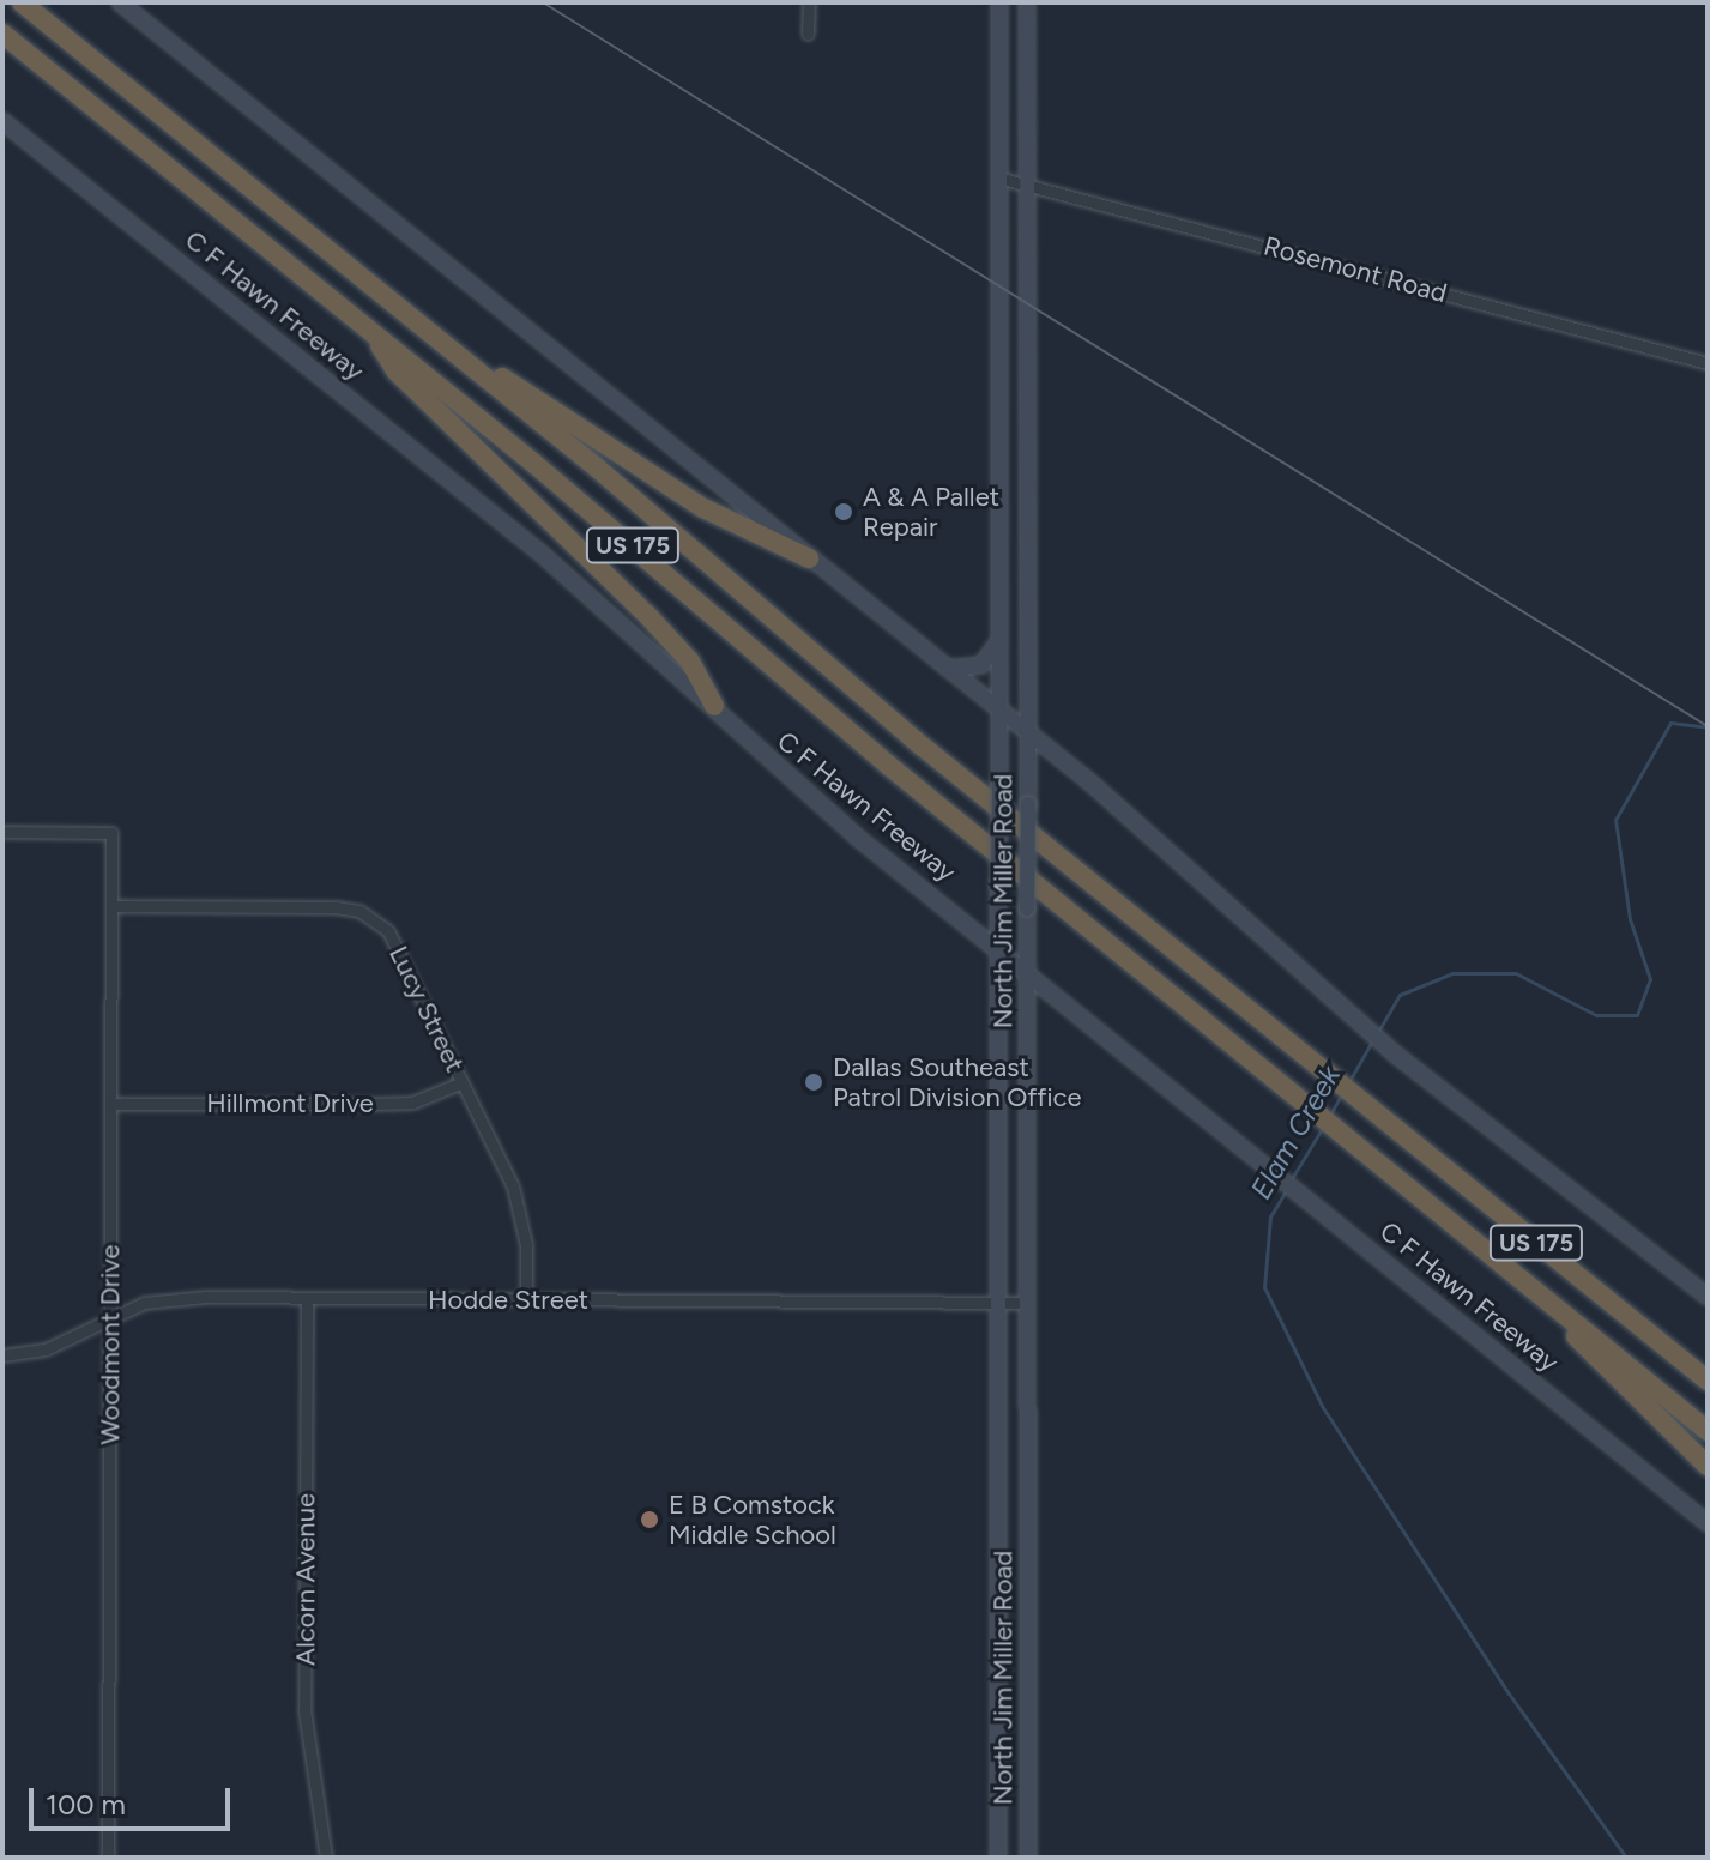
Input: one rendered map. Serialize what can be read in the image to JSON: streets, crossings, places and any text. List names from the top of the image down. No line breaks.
{"streets":{"highway":["C F Hawn Freeway","US 175"],"main road":["North Jim Miller Road"],"street":["Rosemont Road","Lucy Street","Hillmont Drive","Hodde Street","Woodmont Drive","Alcorn Avenue"]},"crossings":[["Rosemont Road","North Jim Miller Road"],["C F Hawn Freeway","North Jim Miller Road"],["North Jim Miller Road","Hodde Street"],["Lucy Street","Hillmont Drive"],["Lucy Street","Hodde Street"],["Lucy Street","Woodmont Drive"],["Hillmont Drive","Woodmont Drive"],["Hodde Street","Woodmont Drive"],["Hodde Street","Alcorn Avenue"]],"water":["Elam Creek"],"places":["A & A Pallet Repair","Dallas Southeast Patrol Division Office","E B Comstock Middle School"],"scale_bar":"100 m"}
